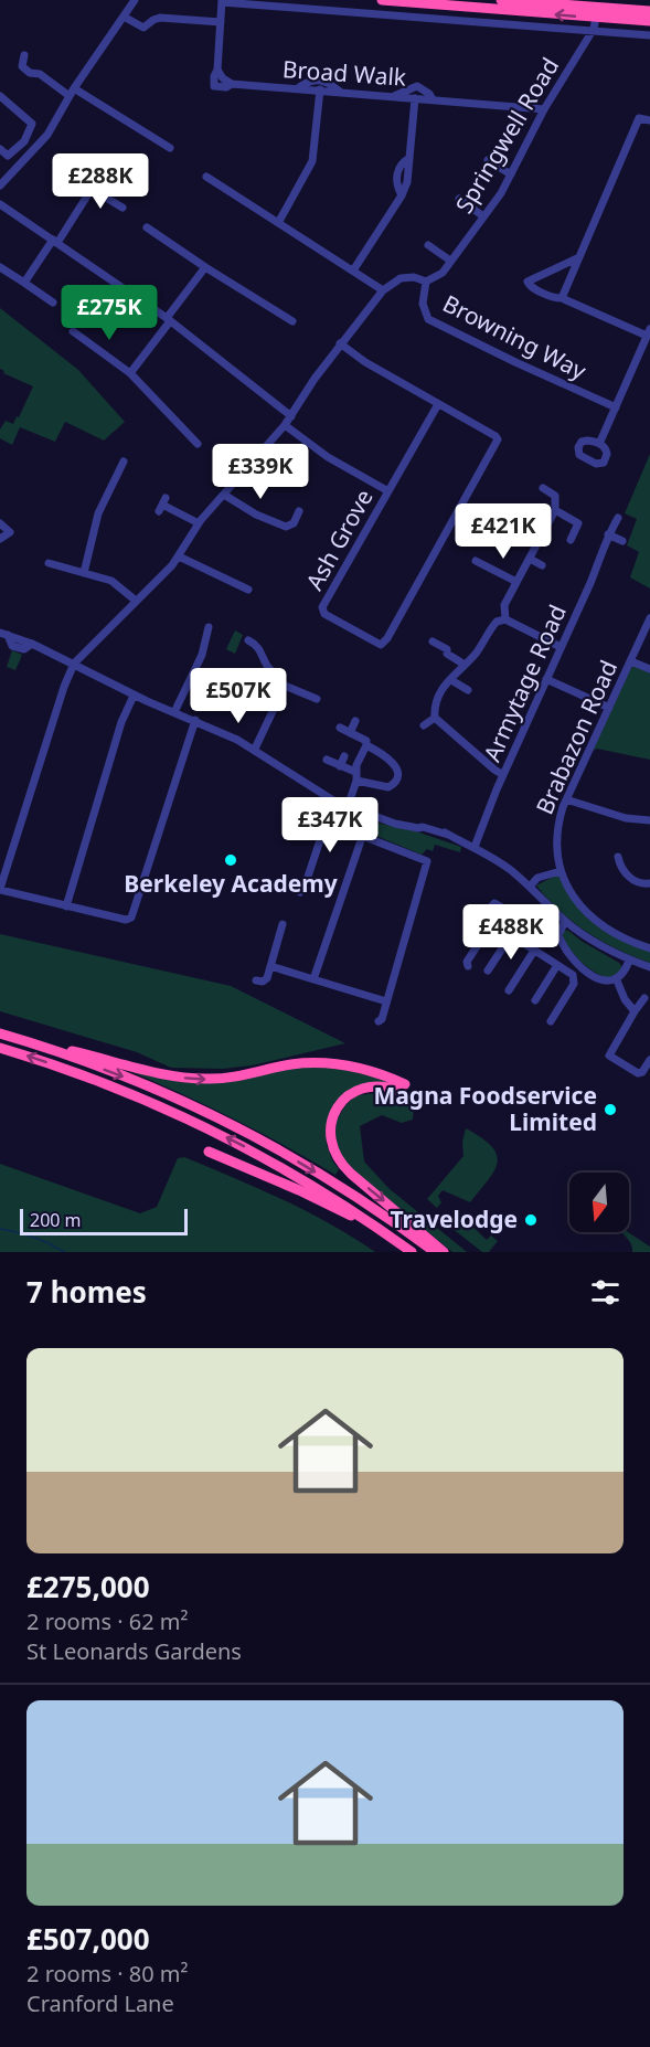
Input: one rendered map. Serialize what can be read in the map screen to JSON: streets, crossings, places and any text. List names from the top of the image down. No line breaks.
{"streets":{"street":["Broad Walk","Springwell Road","Browning Way","Ash Grove","Armytage Road","Brabazon Road"]},"crossings":[["Broad Walk","Springwell Road"],["Springwell Road","Browning Way"]],"places":["Berkeley Academy","Magna Foodservice Limited","Travelodge"],"scale_bar":"200 m","north":"bottom","page":{"price":["£288K","£275K","£339K","£421K","£507K","£347K","£488K"],"scale":"200 m","heading":"7 homes","list":[{"name":"£275,000","note":"2 rooms · 62 m² · St Leonards Gardens"},{"name":"£507,000","note":"2 rooms · 80 m² · Cranford Lane"}]}}
